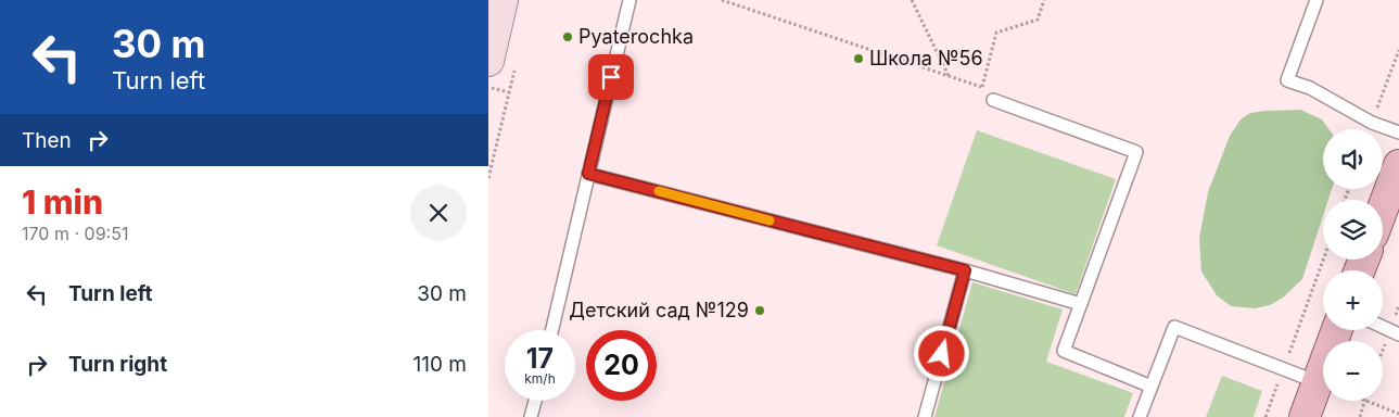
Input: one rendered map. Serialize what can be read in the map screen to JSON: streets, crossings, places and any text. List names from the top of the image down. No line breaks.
{"places":["Pyaterochka","Школа №56","Детский сад №129"],"page":{"turn":["30 m","Turn left"],"then":"Then","map_buttons":["+","−"],"heading":["1 min","170 m · 09:51"],"list":[{"name":"Turn left","value":"30 m"},{"name":"Turn right","value":"110 m"}],"speed":"17 km/h","limit":"20"}}
